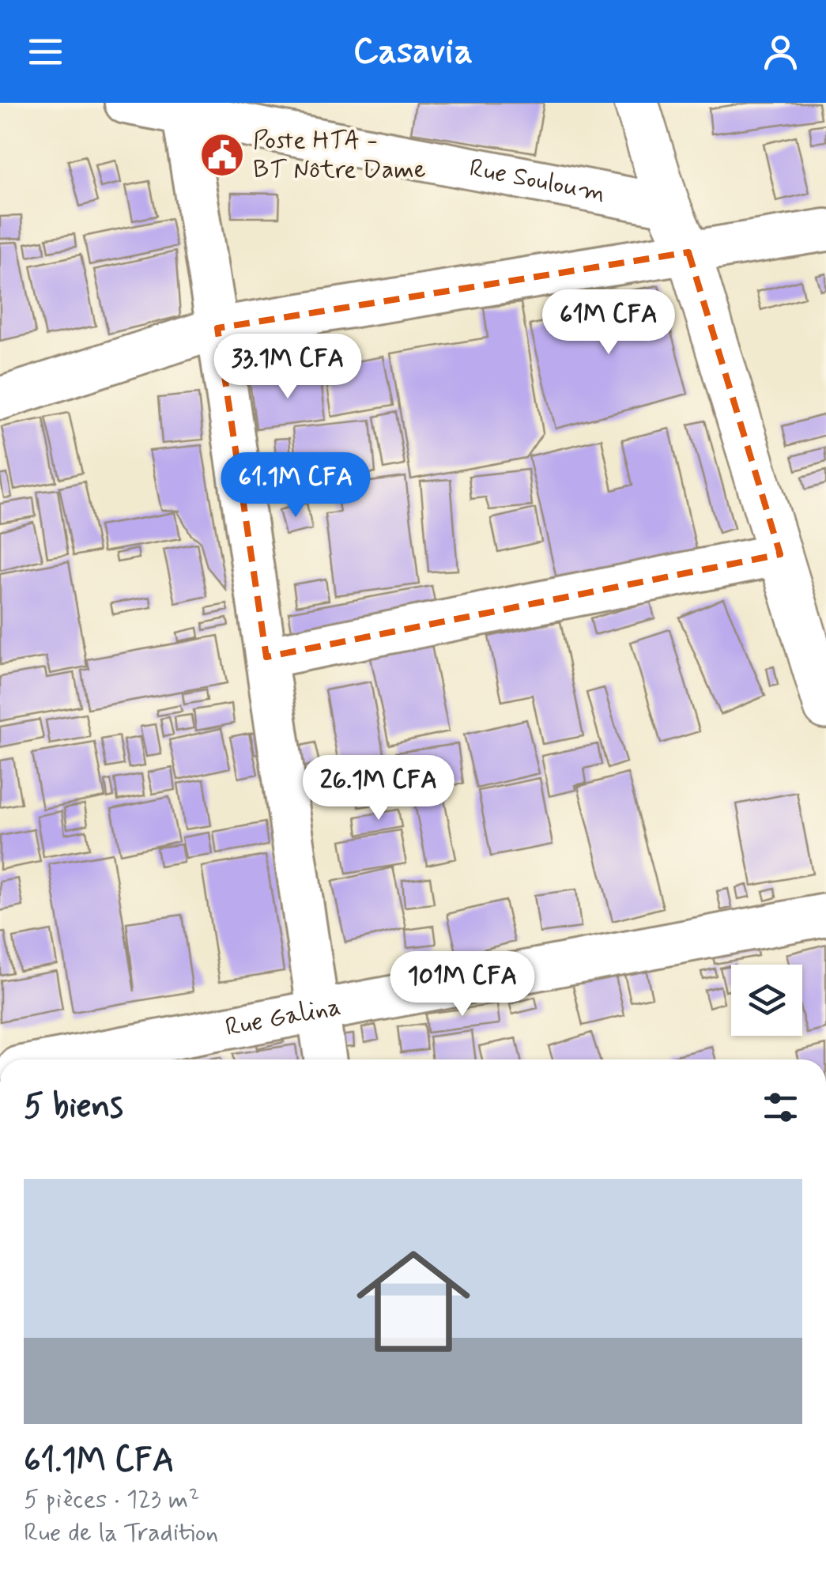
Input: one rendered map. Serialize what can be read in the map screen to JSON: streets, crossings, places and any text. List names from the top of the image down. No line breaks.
{"streets":{"street":["Rue Souloum","Rue Galina"]},"places":{"public building":["Poste HTA - BT Nôtre Dame"]},"page":{"header":"Casavia","price":["61M CFA","33.1M CFA","61.1M CFA","26.1M CFA","101M CFA"],"heading":"5 biens","list":[{"name":"61.1M CFA","note":"5 pièces · 123 m² · Rue de la Tradition"}]}}
